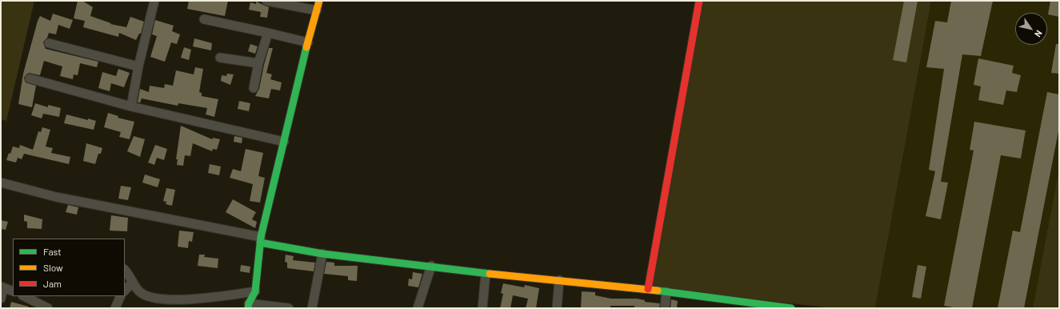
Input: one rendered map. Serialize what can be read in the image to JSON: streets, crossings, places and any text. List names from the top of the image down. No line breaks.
{"legend":["Fast","Slow","Jam"],"north":"bottom right"}
